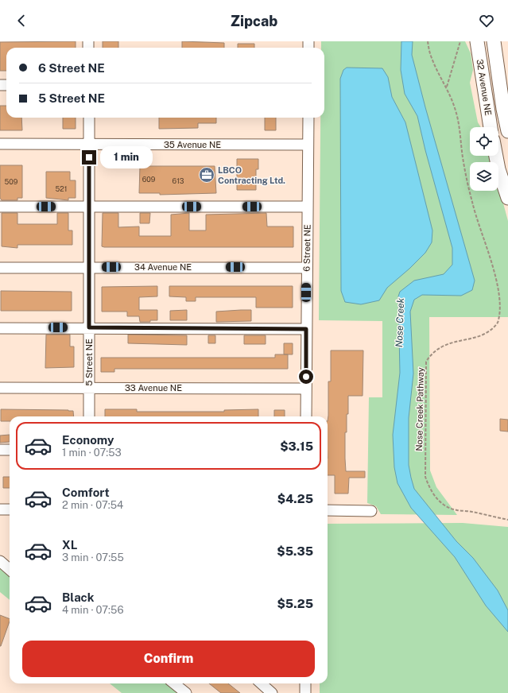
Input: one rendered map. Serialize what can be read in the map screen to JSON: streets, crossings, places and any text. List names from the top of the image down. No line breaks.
{"streets":{"main road":["32 Avenue NE"],"street":["35 Avenue NE","6 Street NE","34 Avenue NE","5 Street NE","33 Avenue NE"],"path":["Nose Creek Pathway"]},"crossings":[["35 Avenue NE","6 Street NE"],["35 Avenue NE","5 Street NE"],["6 Street NE","34 Avenue NE"],["6 Street NE","33 Avenue NE"],["34 Avenue NE","5 Street NE"],["5 Street NE","33 Avenue NE"]],"water":["Nose Creek"],"places":{"office":["LBCO Contracting Ltd."]},"house_numbers":["609","613","509","521"],"page":{"header":"Zipcab","banner":["6 Street NE","5 Street NE"],"bubble":"1 min","list":[{"name":"Economy","note":"1 min · 07:53","value":"$3.15"},{"name":"Comfort","note":"2 min · 07:54","value":"$4.25"},{"name":"XL","note":"3 min · 07:55","value":"$5.35"},{"name":"Black","note":"4 min · 07:56","value":"$5.25"}],"buttons":"Confirm"}}
